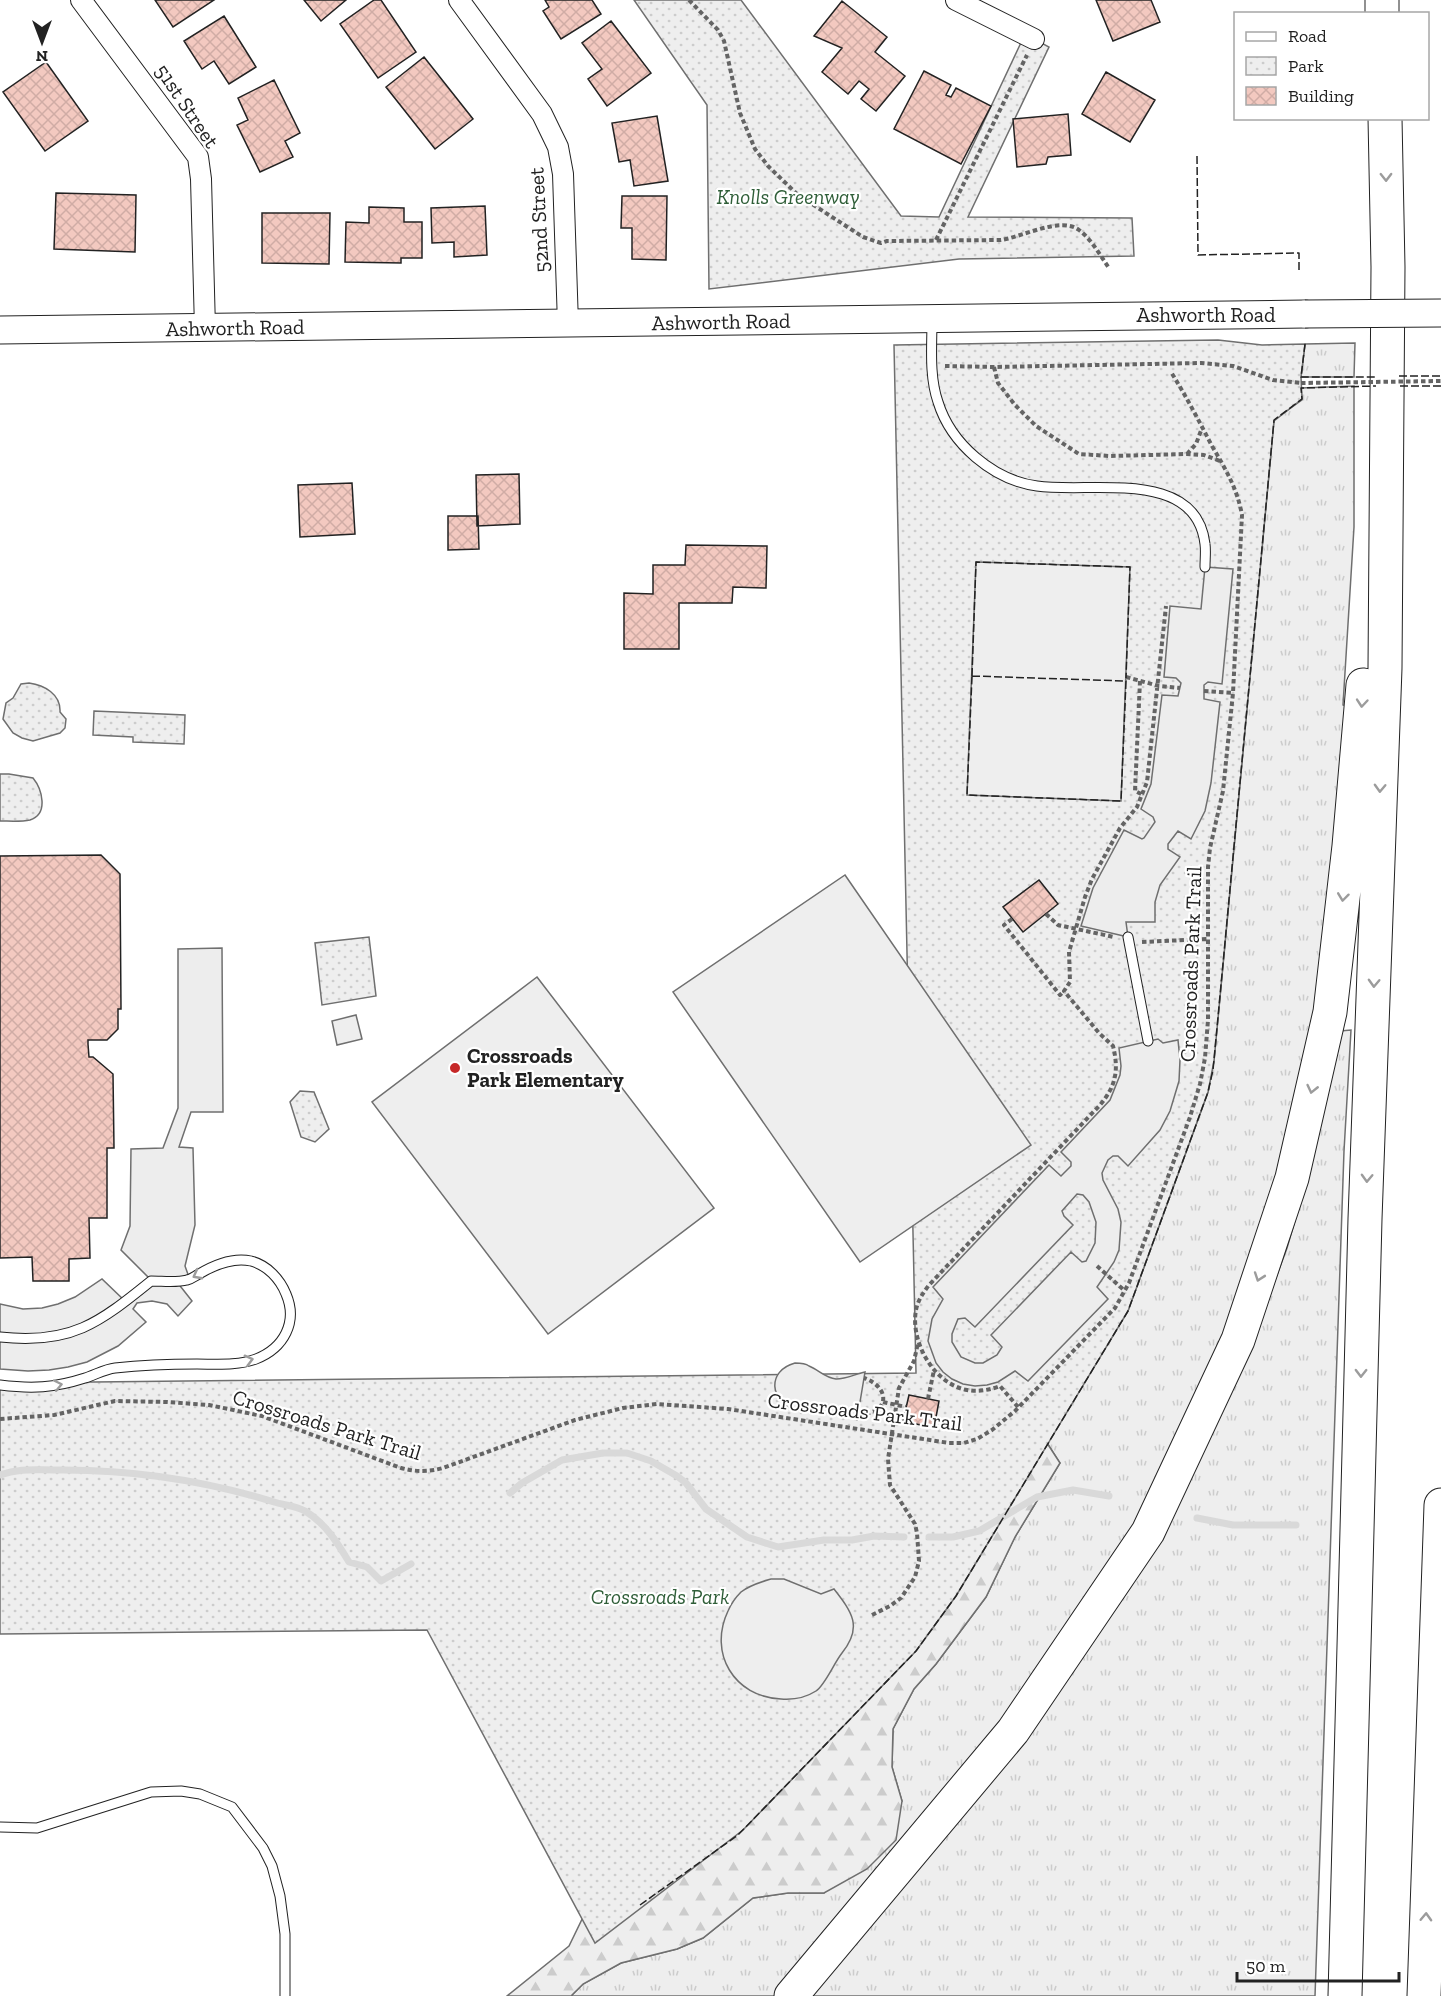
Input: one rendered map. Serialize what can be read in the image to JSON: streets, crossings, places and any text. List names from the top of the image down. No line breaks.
{"streets":{"main road":["Ashworth Road"],"street":["51st Street","52nd Street"],"path":["Crossroads Park Trail"]},"crossings":[["51st Street","Ashworth Road"],["52nd Street","Ashworth Road"]],"parks":["Knolls Greenway","Crossroads Park"],"places":["Crossroads Park Elementary"],"legend":["Road","Park","Building"],"scale_bar":"50 m","north":"bottom"}
